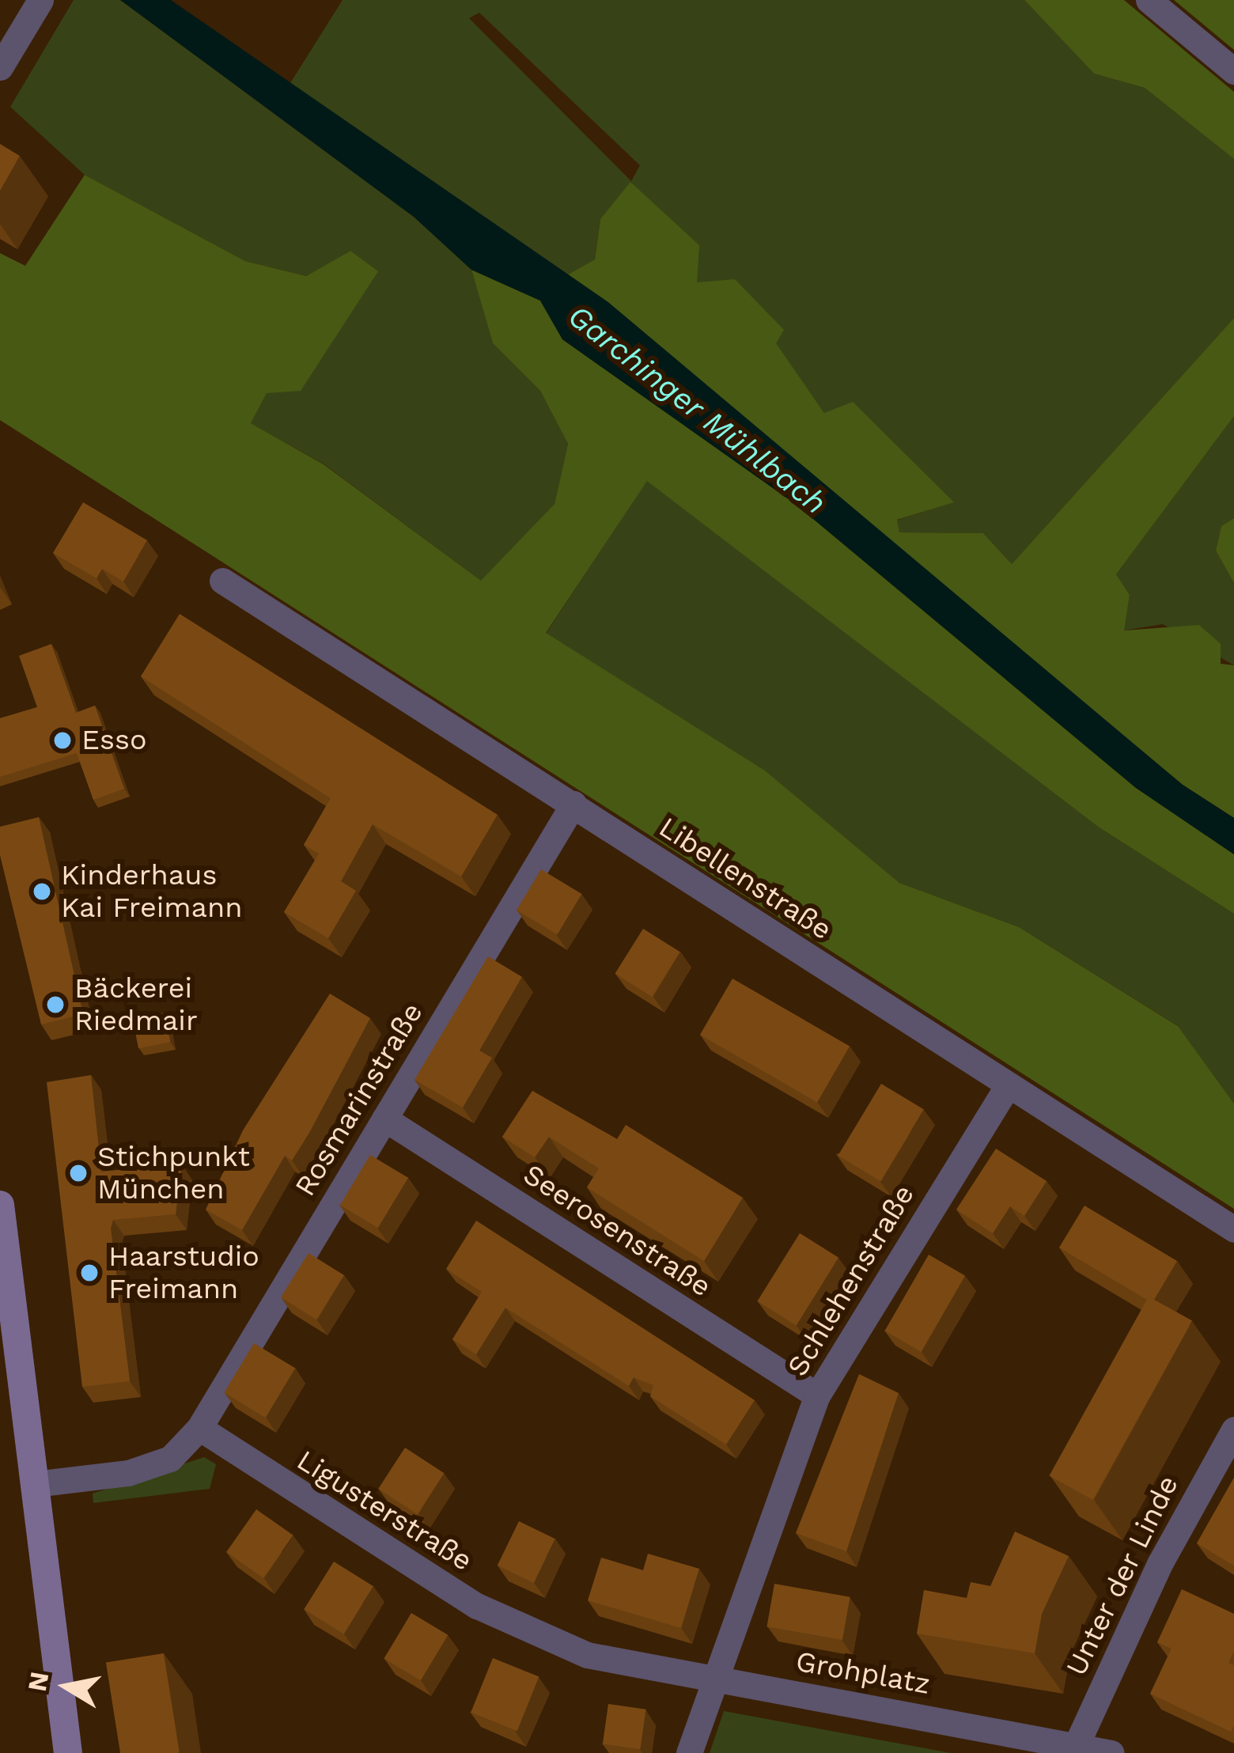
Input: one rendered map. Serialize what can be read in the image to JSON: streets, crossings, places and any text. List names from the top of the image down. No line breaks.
{"streets":{"street":["Libellenstraße","Rosmarinstraße","Seerosenstraße","Schlehenstraße","Ligusterstraße","Unter der Linde","Grohplatz"]},"crossings":[["Libellenstraße","Rosmarinstraße"],["Libellenstraße","Schlehenstraße"],["Rosmarinstraße","Seerosenstraße"],["Rosmarinstraße","Ligusterstraße"],["Seerosenstraße","Schlehenstraße"],["Schlehenstraße","Ligusterstraße"],["Schlehenstraße","Grohplatz"],["Ligusterstraße","Grohplatz"],["Unter der Linde","Grohplatz"]],"water":["Garchinger Mühlbach"],"places":["Esso","Kinderhaus Kai Freimann","Bäckerei Riedmair","Stichpunkt München","Haarstudio Freimann"],"north":"left"}
